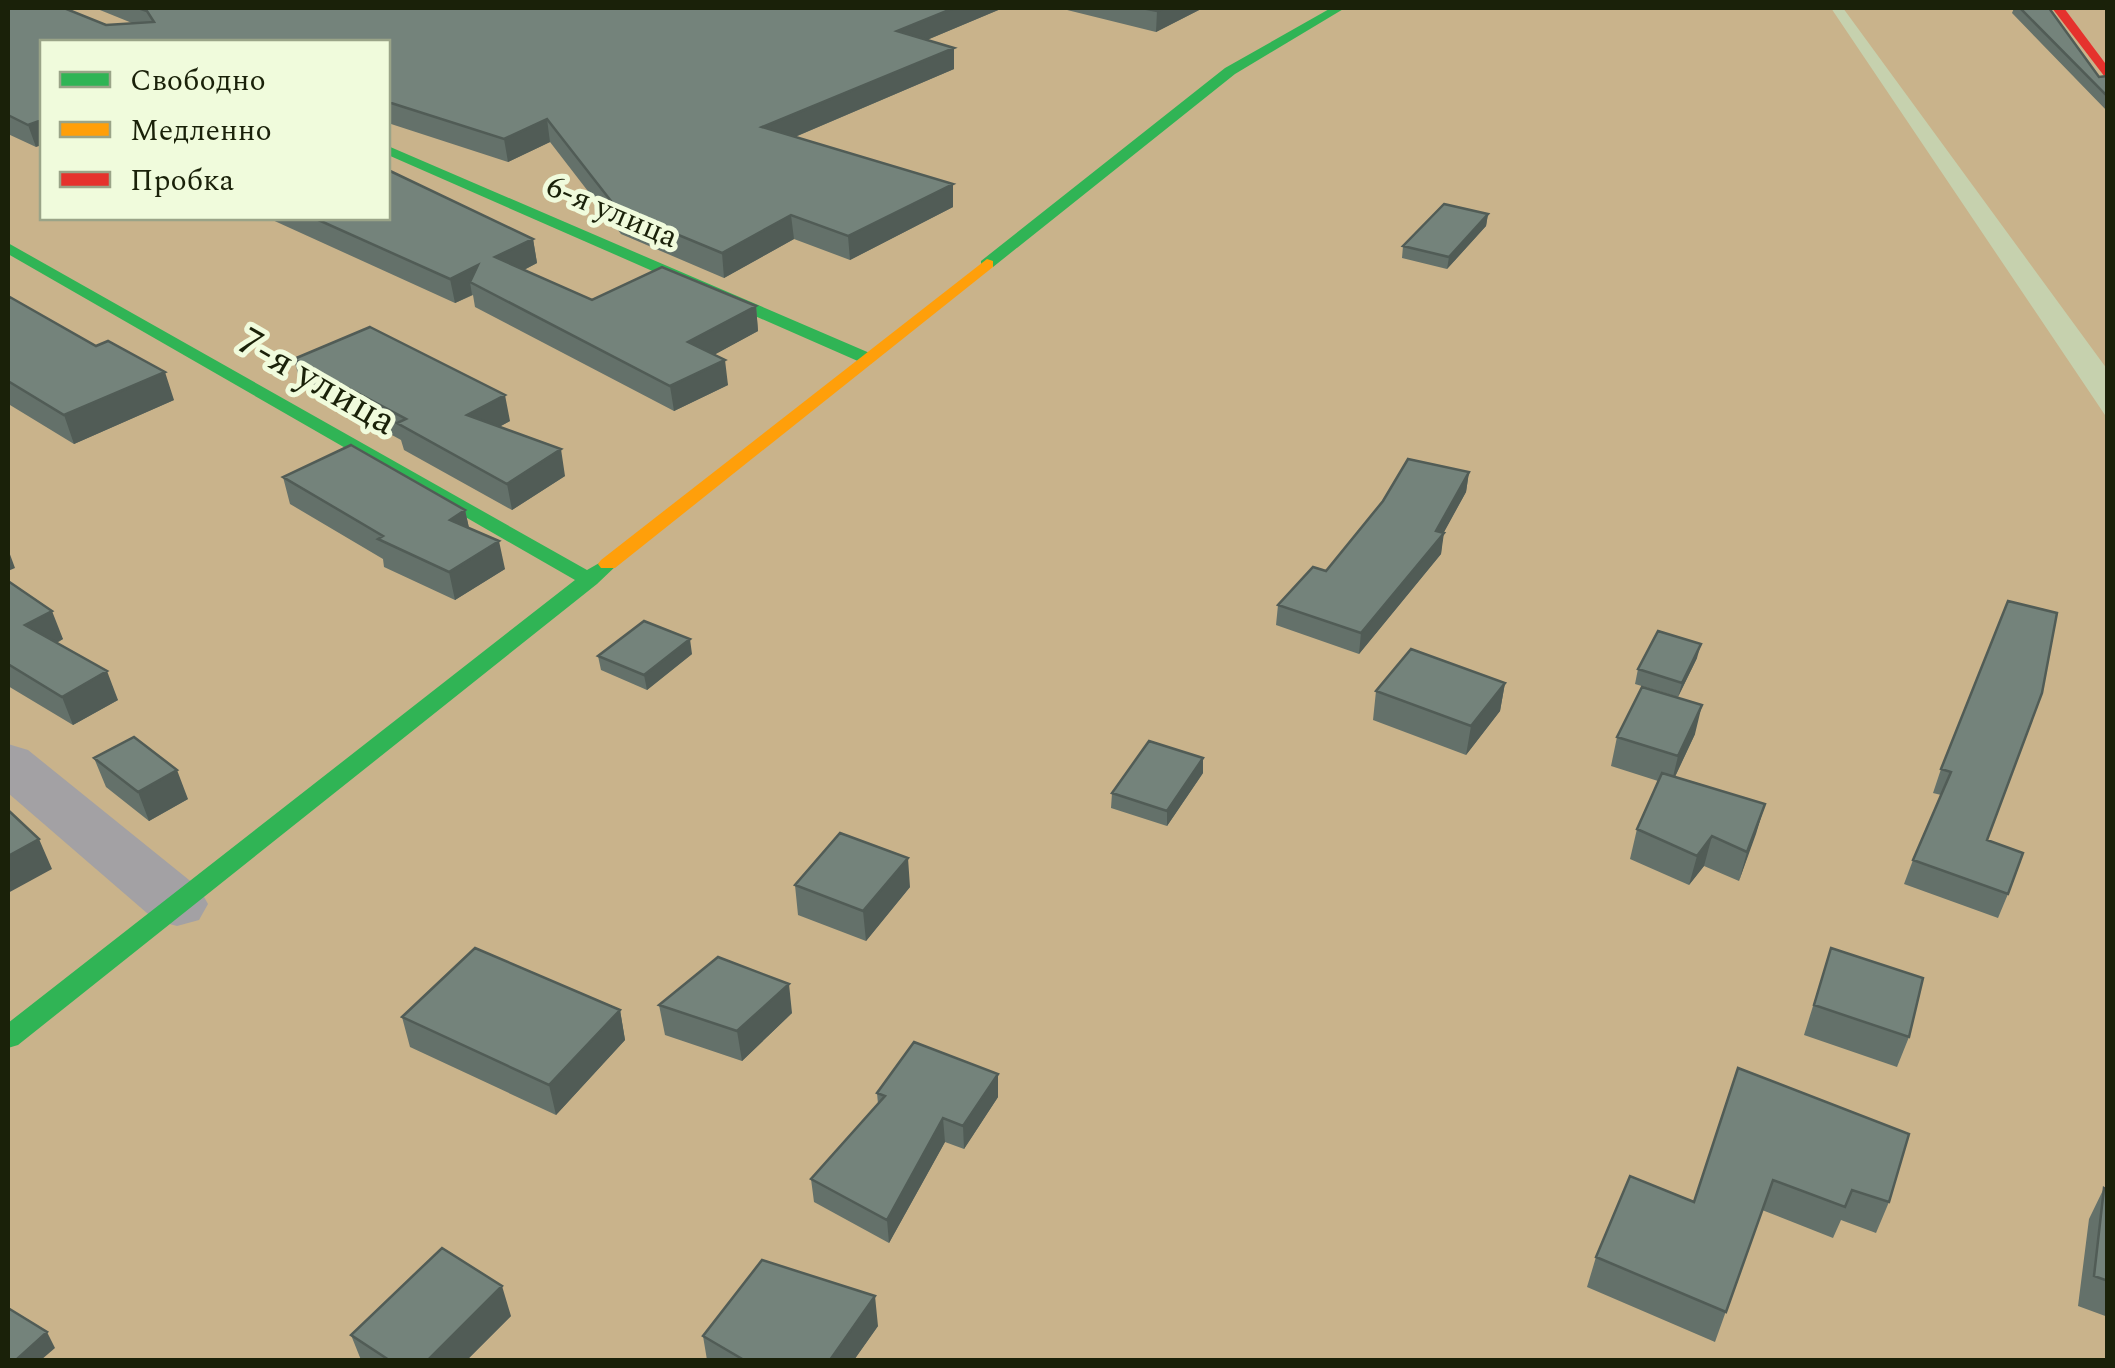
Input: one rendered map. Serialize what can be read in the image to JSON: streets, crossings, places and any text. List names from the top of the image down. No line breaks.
{"streets":{"street":["6-я улица","7-я улица"]},"legend":["Свободно","Медленно","Пробка"]}
